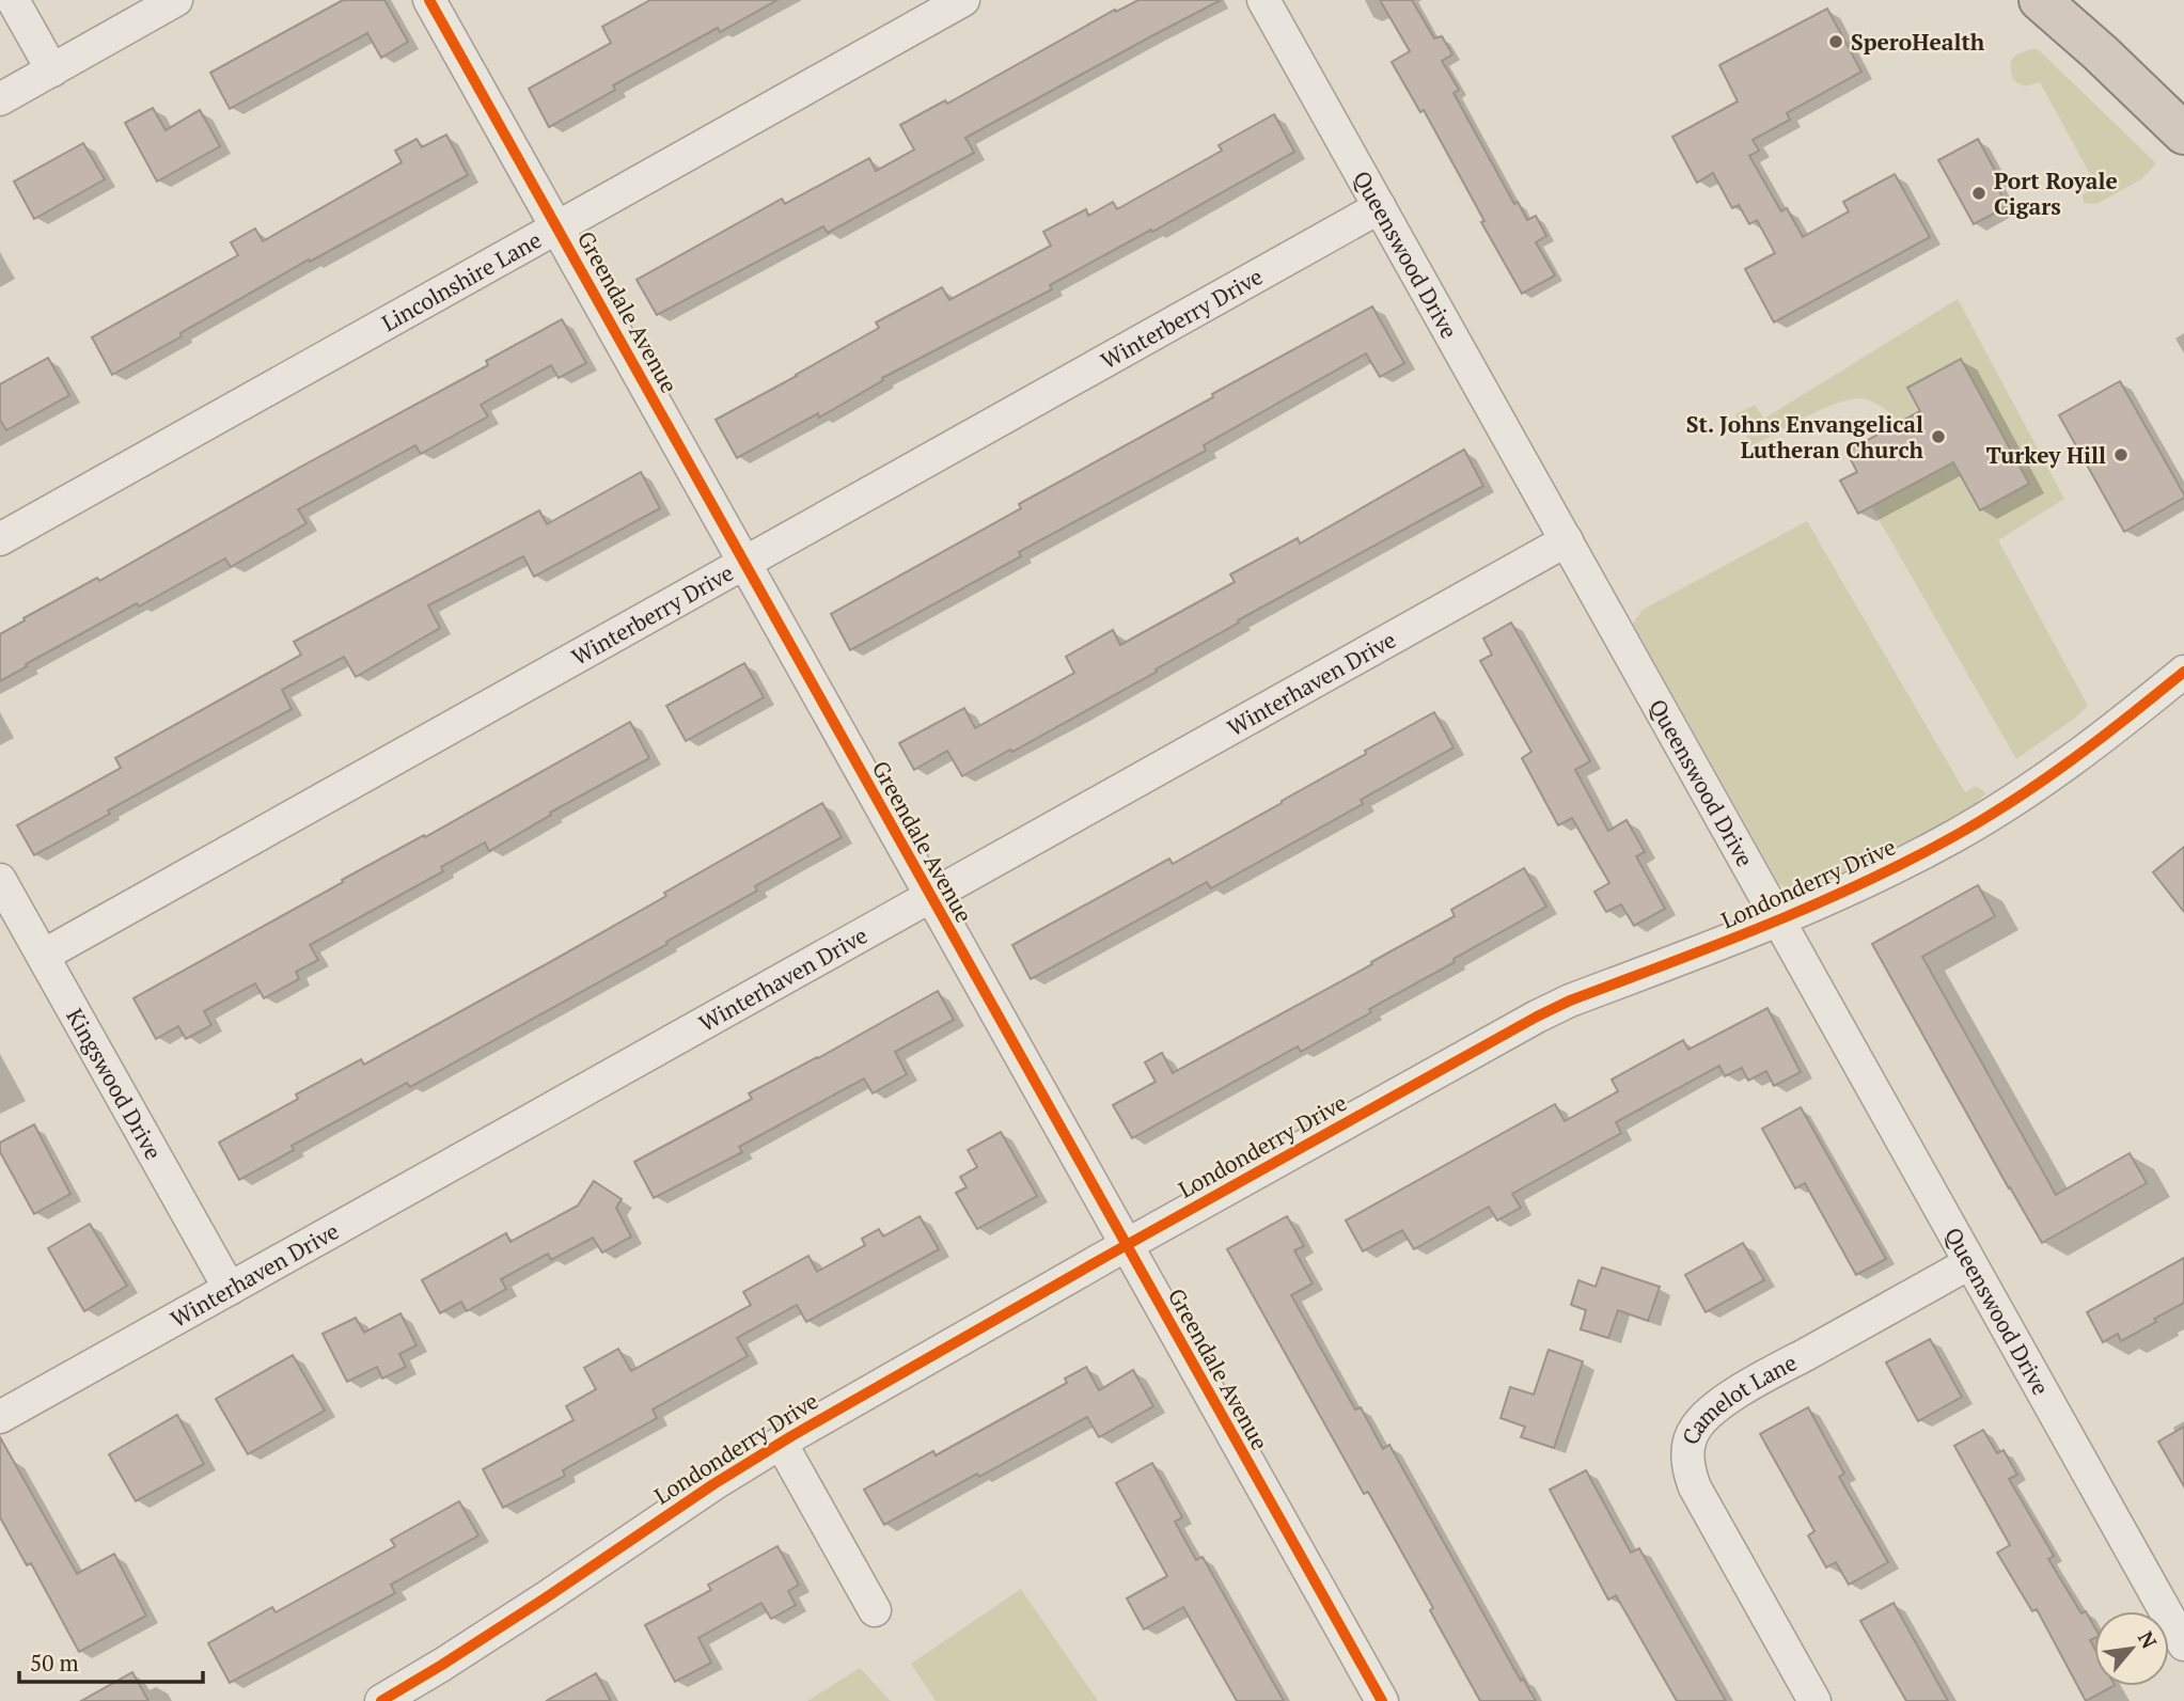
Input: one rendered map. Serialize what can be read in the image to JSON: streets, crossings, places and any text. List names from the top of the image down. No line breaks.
{"streets":{"street":["Queenswood Drive","Lincolnshire Lane","Greendale Avenue","Winterberry Drive","Winterhaven Drive","Londonderry Drive","Kingswood Drive","Camelot Lane"]},"crossings":[["Queenswood Drive","Winterberry Drive"],["Queenswood Drive","Winterhaven Drive"],["Queenswood Drive","Londonderry Drive"],["Queenswood Drive","Camelot Lane"],["Lincolnshire Lane","Greendale Avenue"],["Greendale Avenue","Winterberry Drive"],["Greendale Avenue","Winterhaven Drive"],["Greendale Avenue","Londonderry Drive"],["Winterberry Drive","Kingswood Drive"],["Winterhaven Drive","Kingswood Drive"]],"places":["SperoHealth","Port Royale Cigars","St. Johns Envangelical Lutheran Church","Turkey Hill"],"scale_bar":"50 m","north":"top right"}
